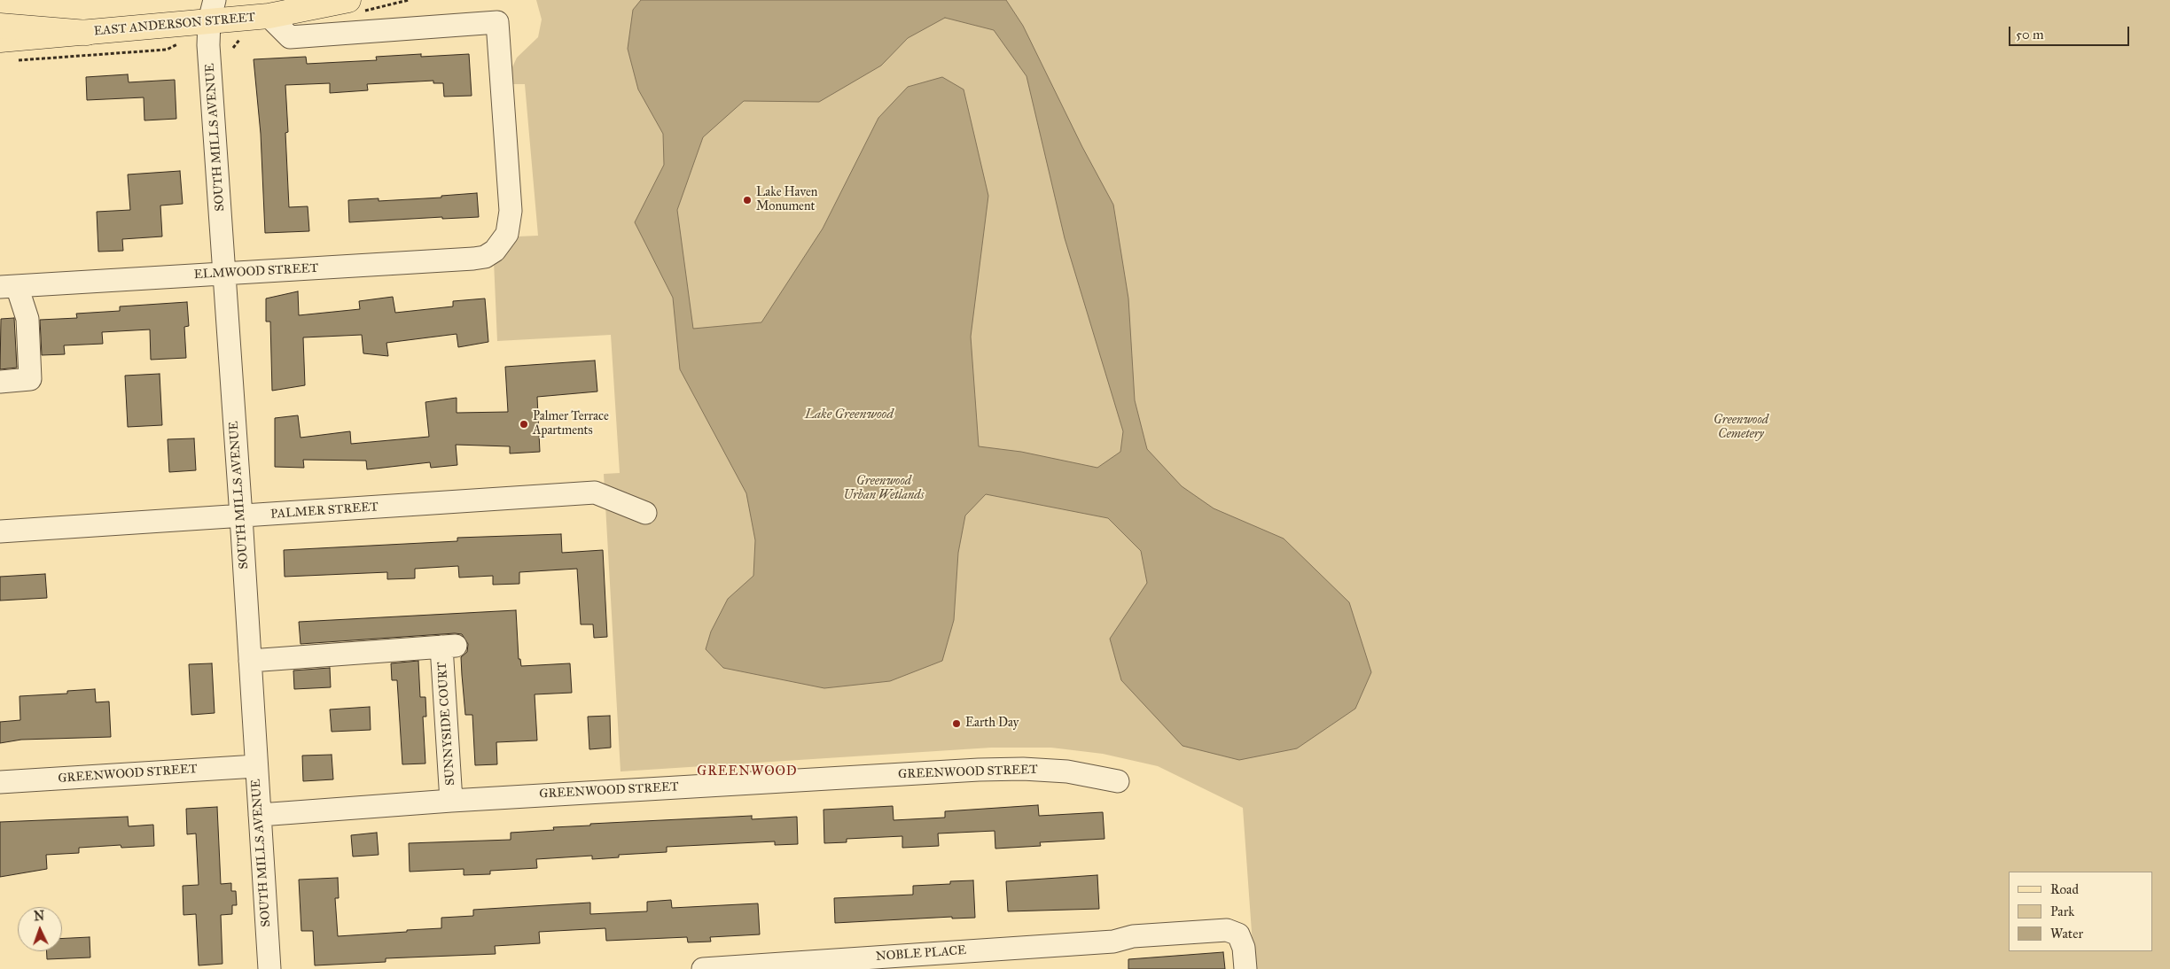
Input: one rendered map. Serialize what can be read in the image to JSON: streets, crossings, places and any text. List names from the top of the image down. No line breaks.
{"streets":{"main road":["EAST ANDERSON STREET"],"street":["SOUTH MILLS AVENUE","ELMWOOD STREET","PALMER STREET","SUNNYSIDE COURT","GREENWOOD STREET","NOBLE PLACE"]},"crossings":[["EAST ANDERSON STREET","SOUTH MILLS AVENUE"],["EAST ANDERSON STREET","ELMWOOD STREET"],["SOUTH MILLS AVENUE","ELMWOOD STREET"],["SOUTH MILLS AVENUE","PALMER STREET"],["SOUTH MILLS AVENUE","SUNNYSIDE COURT"],["SOUTH MILLS AVENUE","GREENWOOD STREET"],["SUNNYSIDE COURT","GREENWOOD STREET"]],"districts":["GREENWOOD"],"water":["Lake Greenwood"],"parks":["Greenwood Cemetery","Greenwood Urban Wetlands"],"places":["Lake Haven Monument","Palmer Terrace Apartments","Earth Day"],"legend":["Road","Park","Water"],"scale_bar":"50 m","north":"top"}
